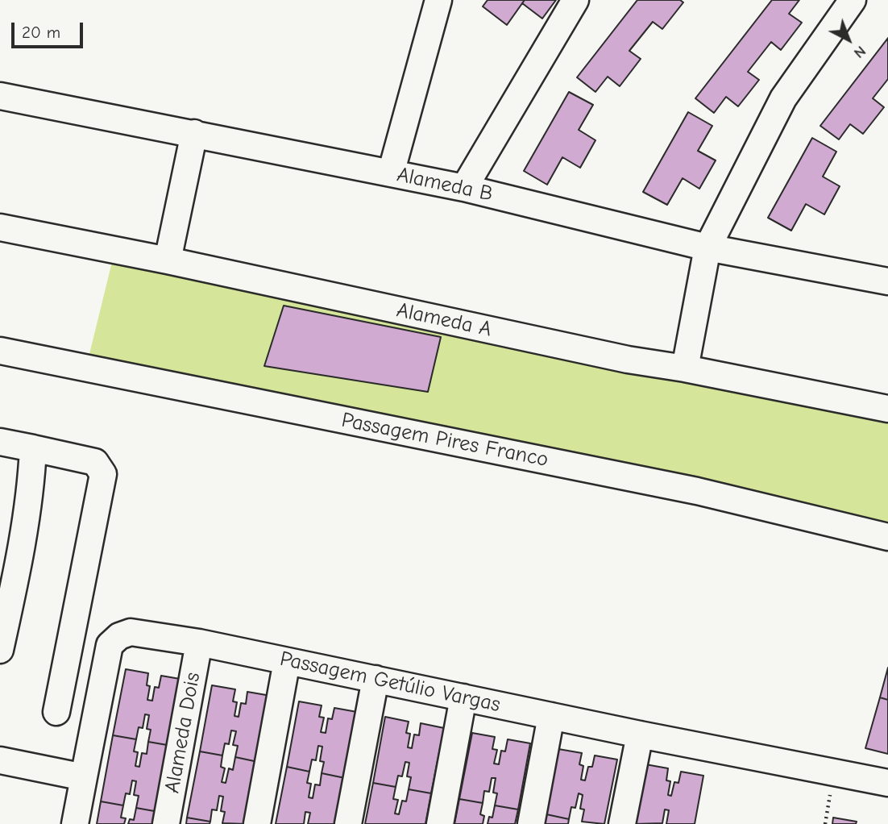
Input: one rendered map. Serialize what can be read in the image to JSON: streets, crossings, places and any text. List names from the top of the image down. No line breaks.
{"streets":{"street":["Alameda B","Alameda A","Passagem Pires Franco","Passagem Getúlio Vargas","Alameda Dois"]},"crossings":[["Passagem Getúlio Vargas","Alameda Dois"]],"scale_bar":"20 m","north":"bottom right"}
